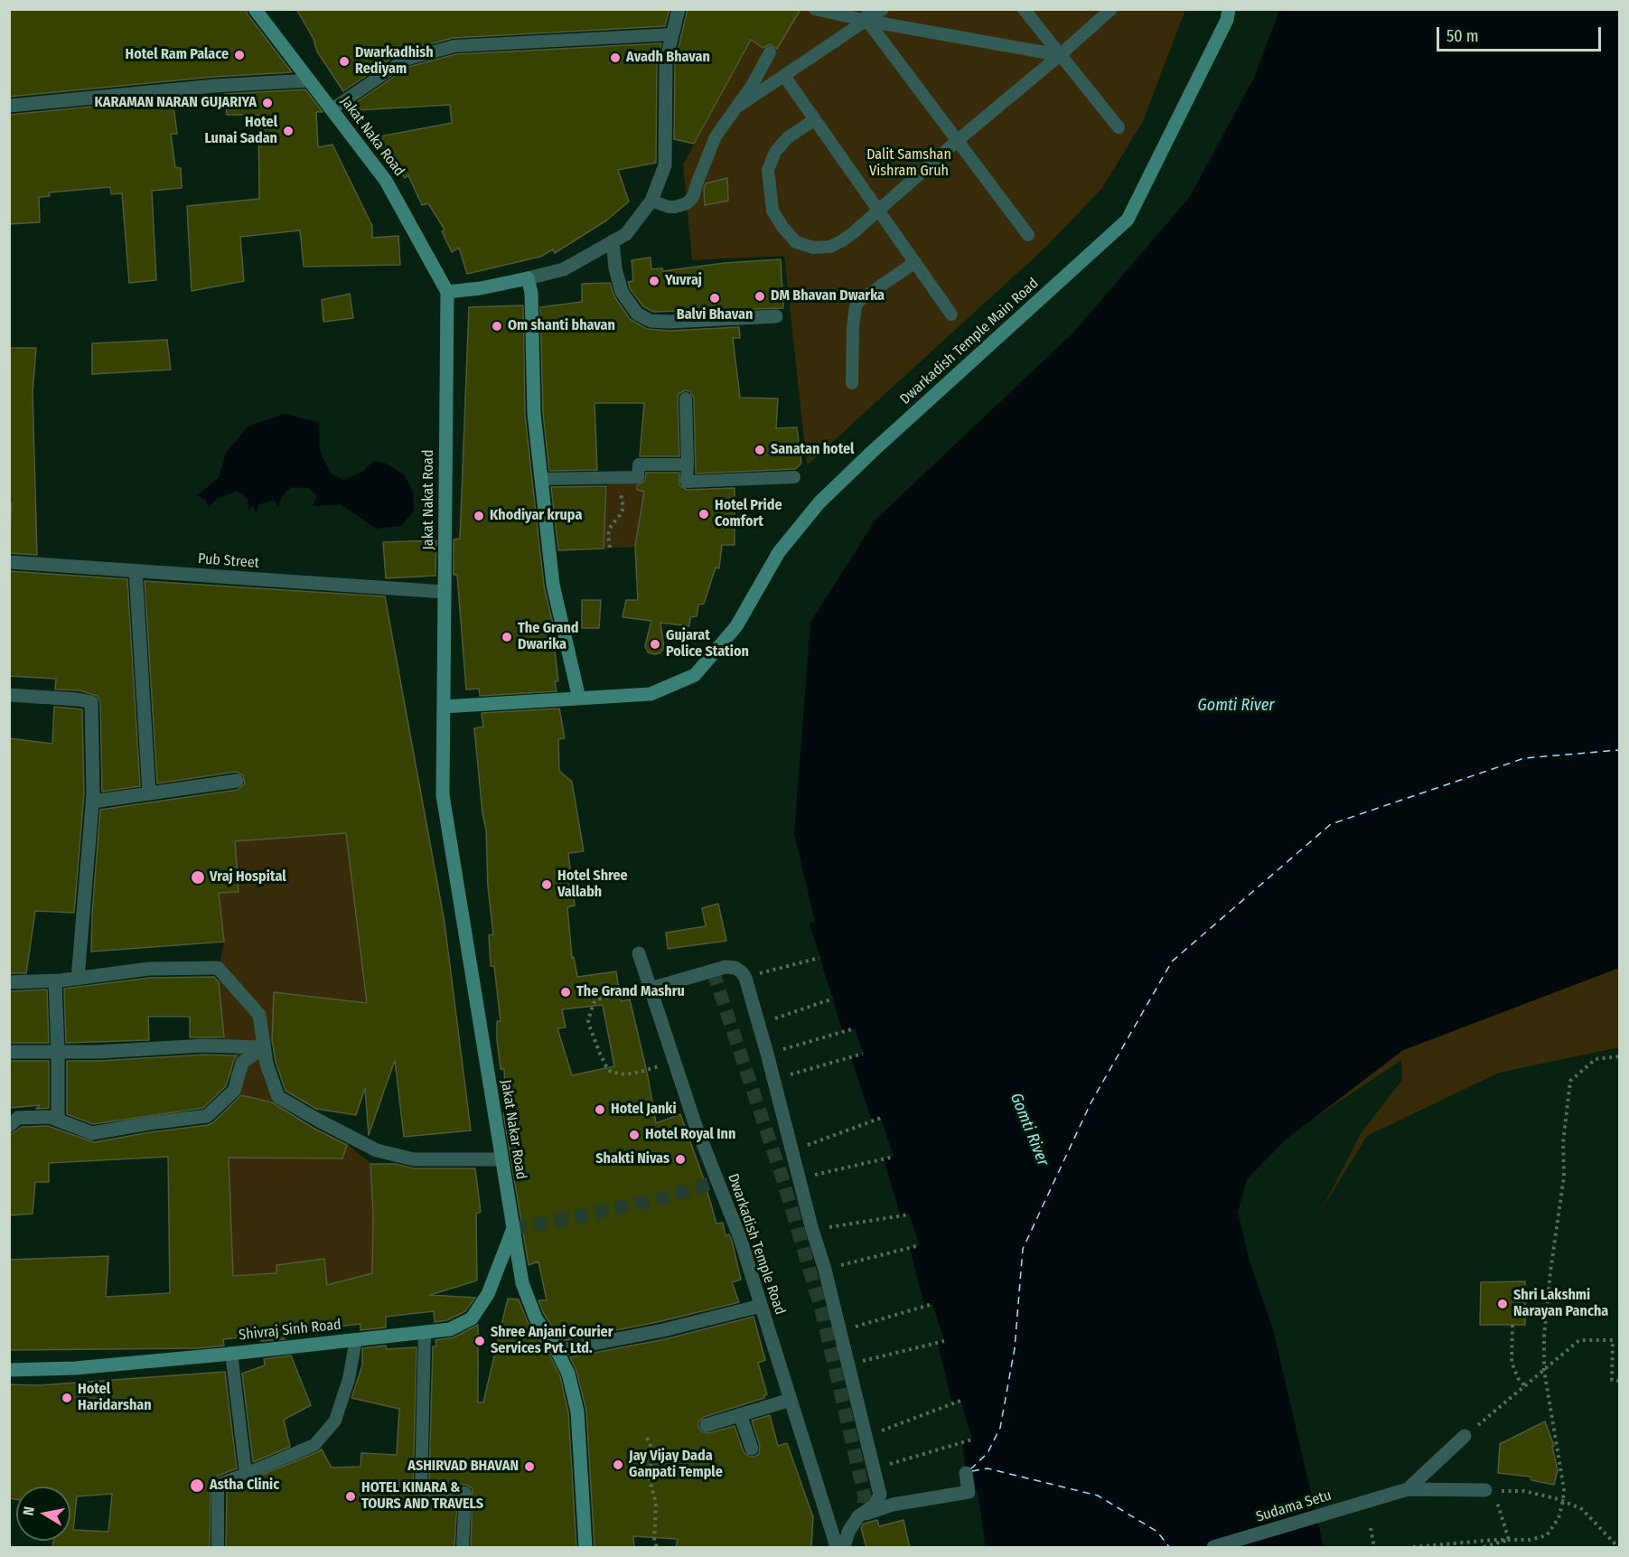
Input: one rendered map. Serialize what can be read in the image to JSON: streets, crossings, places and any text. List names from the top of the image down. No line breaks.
{"streets":{"main road":["Jakat Naka Road","Dwarkadish Temple Main Road","Jakat Nakat Road","Jakat Nakar Road","Shivraj Sinh Road"],"street":["Pub Street","Dwarkadish Temple Road","Sudama Setu"]},"crossings":[["Jakat Naka Road","Jakat Nakat Road"],["Jakat Nakat Road","Pub Street"],["Jakat Nakat Road","Jakat Nakar Road"],["Jakat Nakar Road","Shivraj Sinh Road"]],"water":["Gomti River"],"parks":["Dalit Samshan Vishram Gruh"],"places":["Hotel Ram Palace","Avadh Bhavan","Dwarkadhish Rediyam","KARAMAN NARAN GUJARIYA","Hotel Lunai Sadan","Yuvraj","DM Bhavan Dwarka","Balvi Bhavan","Om shanti bhavan","Sanatan hotel","Hotel Pride Comfort","Khodiyar krupa","The Grand Dwarika","Gujarat Police Station","Vraj Hospital","Hotel Shree Vallabh","The Grand Mashru","Hotel Janki","Hotel Royal Inn","Shakti Nivas","Shri Lakshmi Narayan Pancha","Shree Anjani Courier Services Pvt. Ltd.","Hotel Haridarshan","Jay Vijay Dada Ganpati Temple","ASHIRVAD BHAVAN","Astha Clinic","HOTEL KINARA & TOURS AND TRAVELS"],"scale_bar":"50 m","north":"left"}
